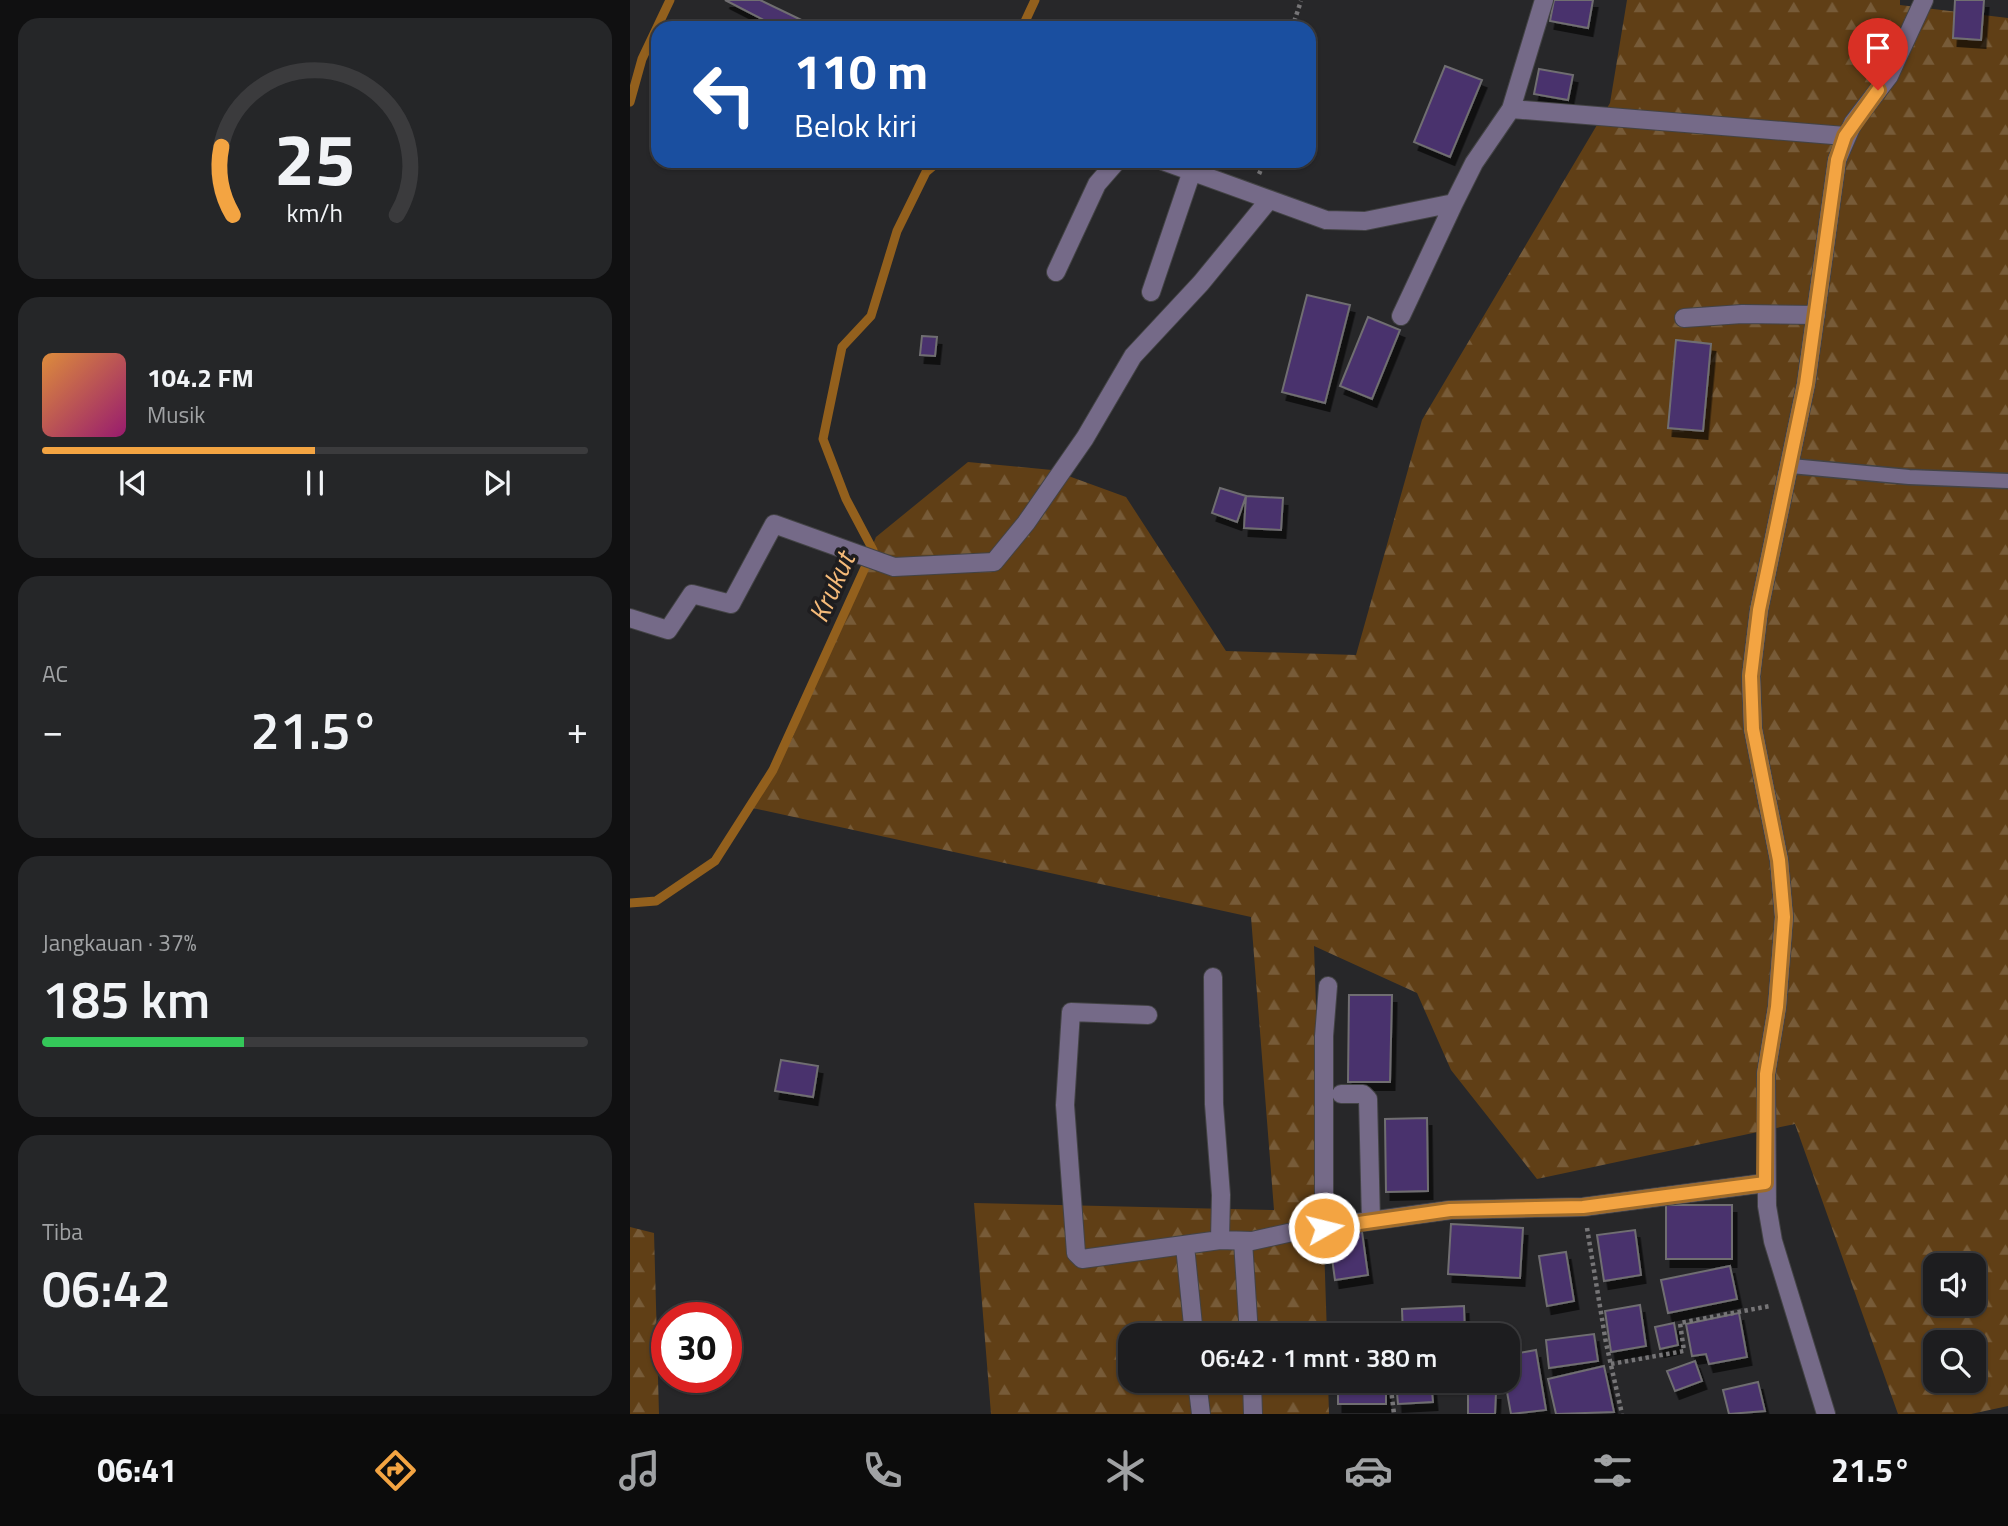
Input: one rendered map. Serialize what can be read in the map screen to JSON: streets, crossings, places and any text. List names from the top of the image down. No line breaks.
{"water":["Krukut"],"page":{"turn":["110 m","Belok kiri"],"song":["104.2 FM","Musik"],"tile":["AC",["Jangkauan · 37%","185 km"],["Tiba","06:42"]],"heat":["−","21.5°","+"],"limit":"30","trip":"06:42 · 1 mnt · 380 m","tabs":["06:41","21.5°"],"gauge":["25","km/h"]}}
